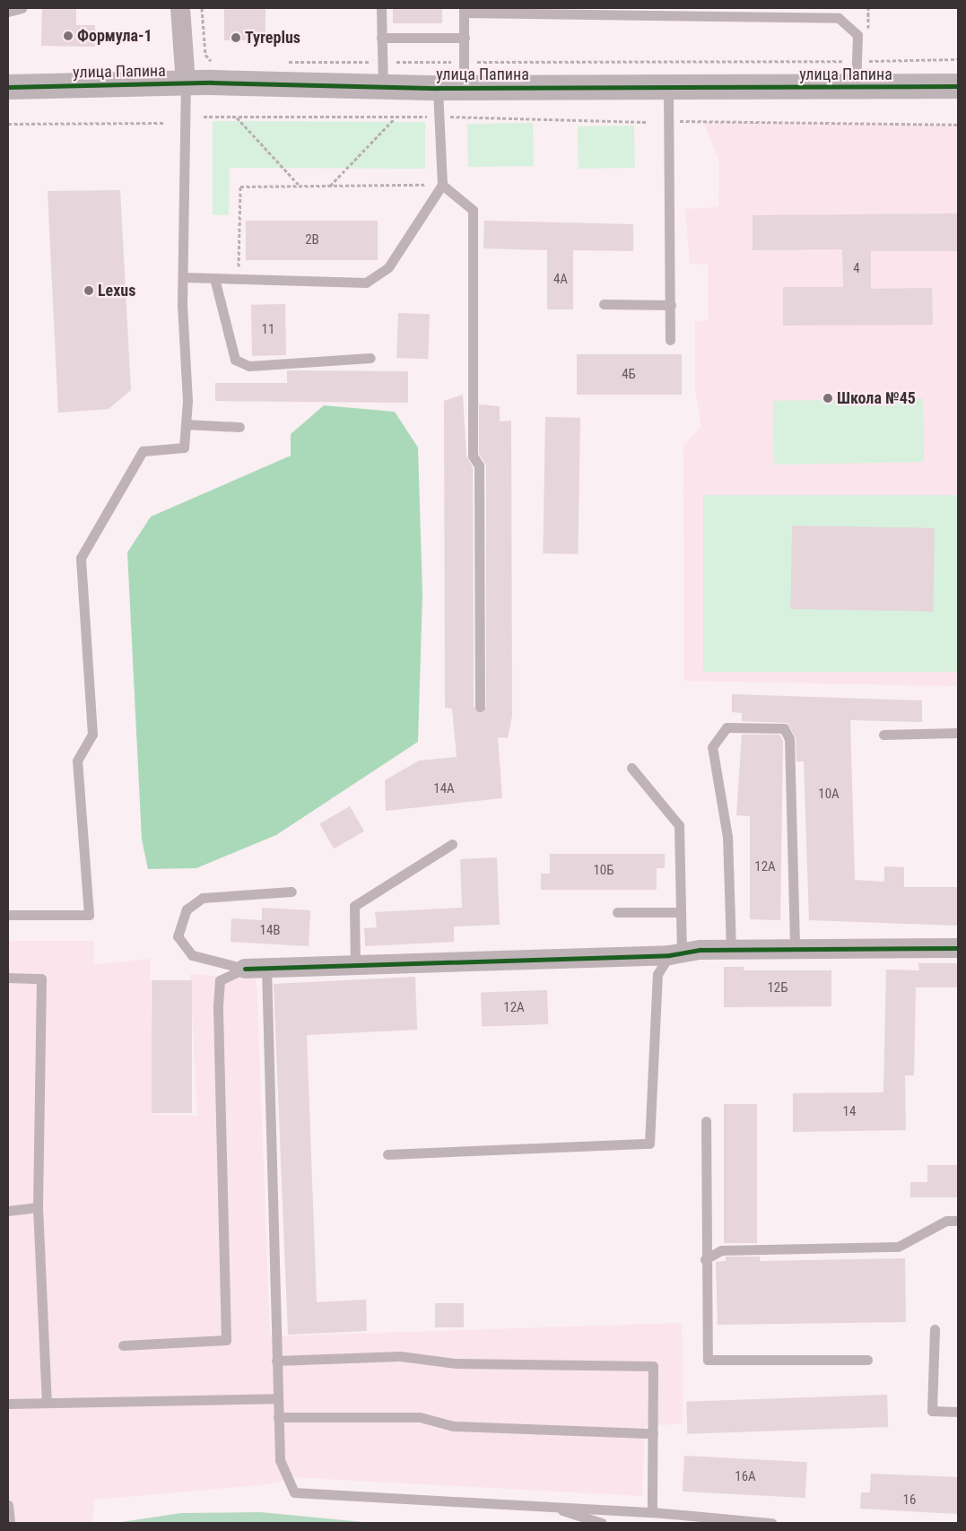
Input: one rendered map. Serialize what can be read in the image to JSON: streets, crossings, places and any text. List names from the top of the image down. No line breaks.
{"streets":{"street":["улица Папина"]},"places":["Формула-1","Tyreplus","Lexus","Школа №45"],"house_numbers":["2В","4","4А","11","4Б","14А","10А","12А","10Б","14В","12Б","12А","14","16А","16"]}
